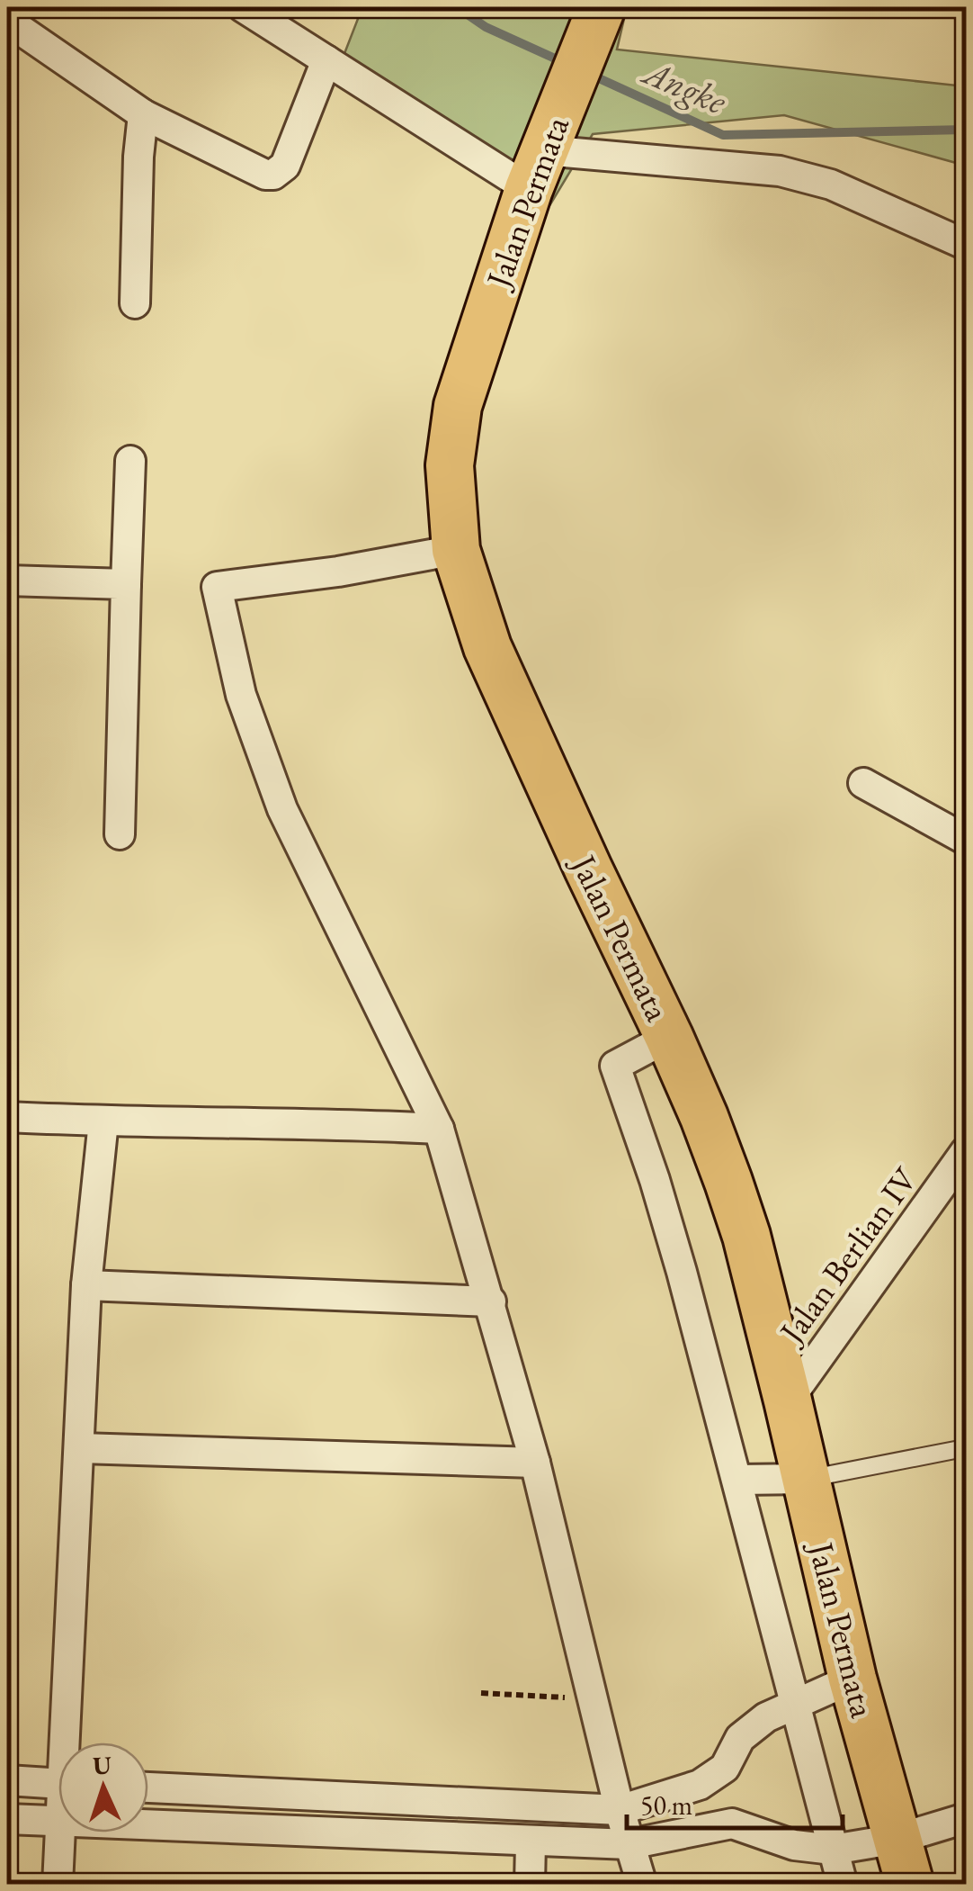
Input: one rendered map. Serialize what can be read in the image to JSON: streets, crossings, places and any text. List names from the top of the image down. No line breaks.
{"streets":{"main road":["Jalan Permata"],"street":["Jalan Berlian IV"]},"crossings":[["Jalan Permata","Jalan Berlian IV"]],"water":["Angke"],"scale_bar":"50 m","north":"top"}
